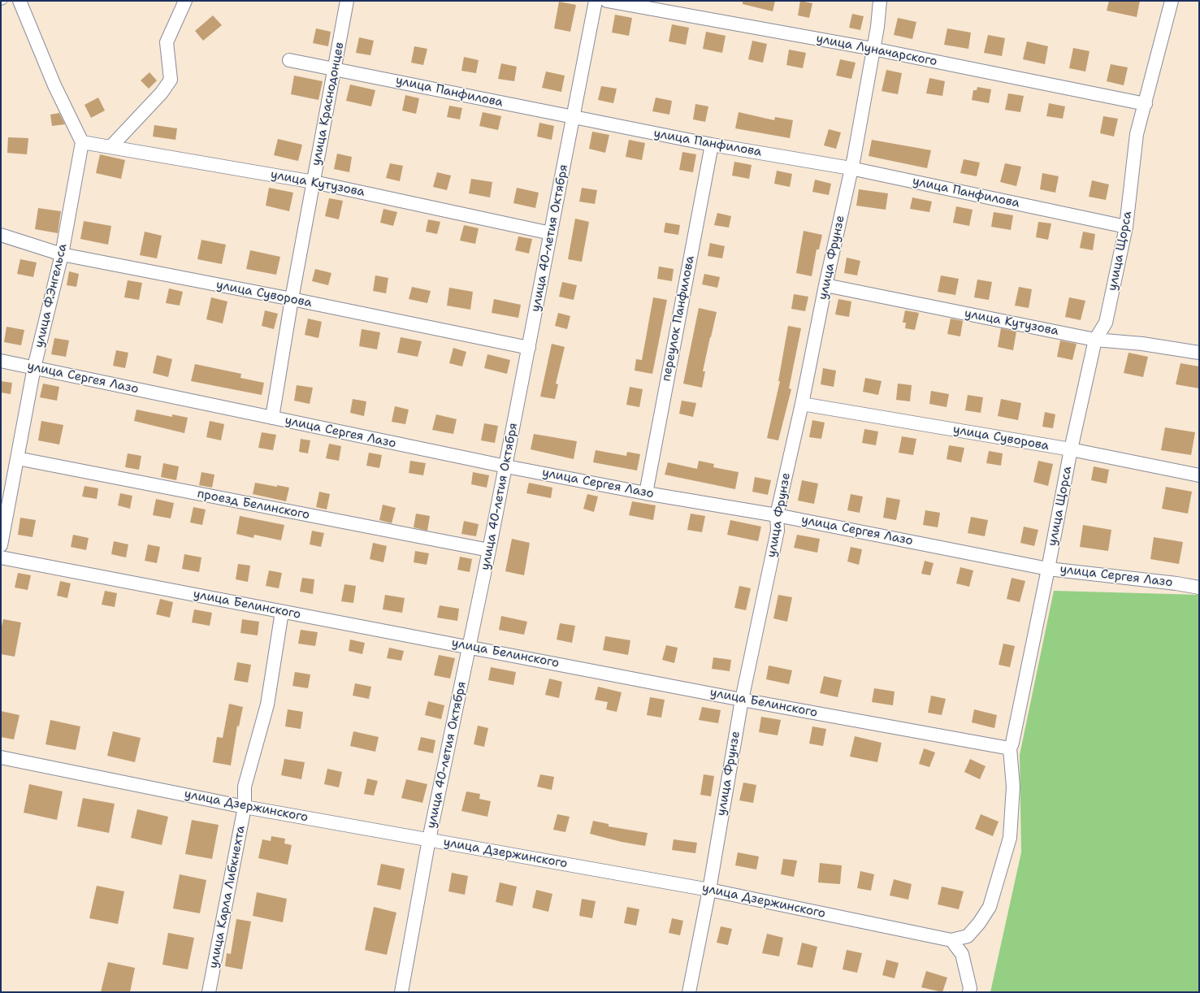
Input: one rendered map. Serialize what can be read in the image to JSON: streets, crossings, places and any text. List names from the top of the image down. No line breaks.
{"streets":{"street":["улица Луначарского","улица Панфилова","улица Краснодонцев","улица Кутузова","улица 40-летия Октября","улица Щорса","улица Фрунзе","улица Суворова","улица Ф.Энгельса","переулок Панфилова","улица Сергея Лазо","проезд Белинского","улица Белинского","улица Дзержинского","улица Карла Либкнехта"]},"crossings":[["улица Луначарского","улица Щорса"],["улица Луначарского","улица Фрунзе"],["улица Панфилова","улица Краснодонцев"],["улица Панфилова","улица 40-летия Октября"],["улица Панфилова","улица Щорса"],["улица Панфилова","улица Фрунзе"],["улица Панфилова","переулок Панфилова"],["улица Краснодонцев","улица Кутузова"],["улица Краснодонцев","улица Суворова"],["улица Краснодонцев","улица Сергея Лазо"],["улица Кутузова","улица 40-летия Октября"],["улица Кутузова","улица Щорса"],["улица Кутузова","улица Фрунзе"],["улица Кутузова","улица Ф.Энгельса"],["улица 40-летия Октября","улица Суворова"],["улица 40-летия Октября","улица Сергея Лазо"],["улица 40-летия Октября","проезд Белинского"],["улица 40-летия Октября","улица Белинского"],["улица 40-летия Октября","улица Дзержинского"],["улица Щорса","улица Суворова"],["улица Щорса","улица Сергея Лазо"],["улица Щорса","улица Белинского"],["улица Щорса","улица Дзержинского"],["улица Фрунзе","улица Суворова"],["улица Фрунзе","улица Сергея Лазо"],["улица Фрунзе","улица Белинского"],["улица Фрунзе","улица Дзержинского"],["улица Суворова","улица Ф.Энгельса"],["улица Ф.Энгельса","улица Сергея Лазо"],["улица Ф.Энгельса","проезд Белинского"],["переулок Панфилова","улица Сергея Лазо"],["улица Белинского","улица Карла Либкнехта"],["улица Дзержинского","улица Карла Либкнехта"]]}
